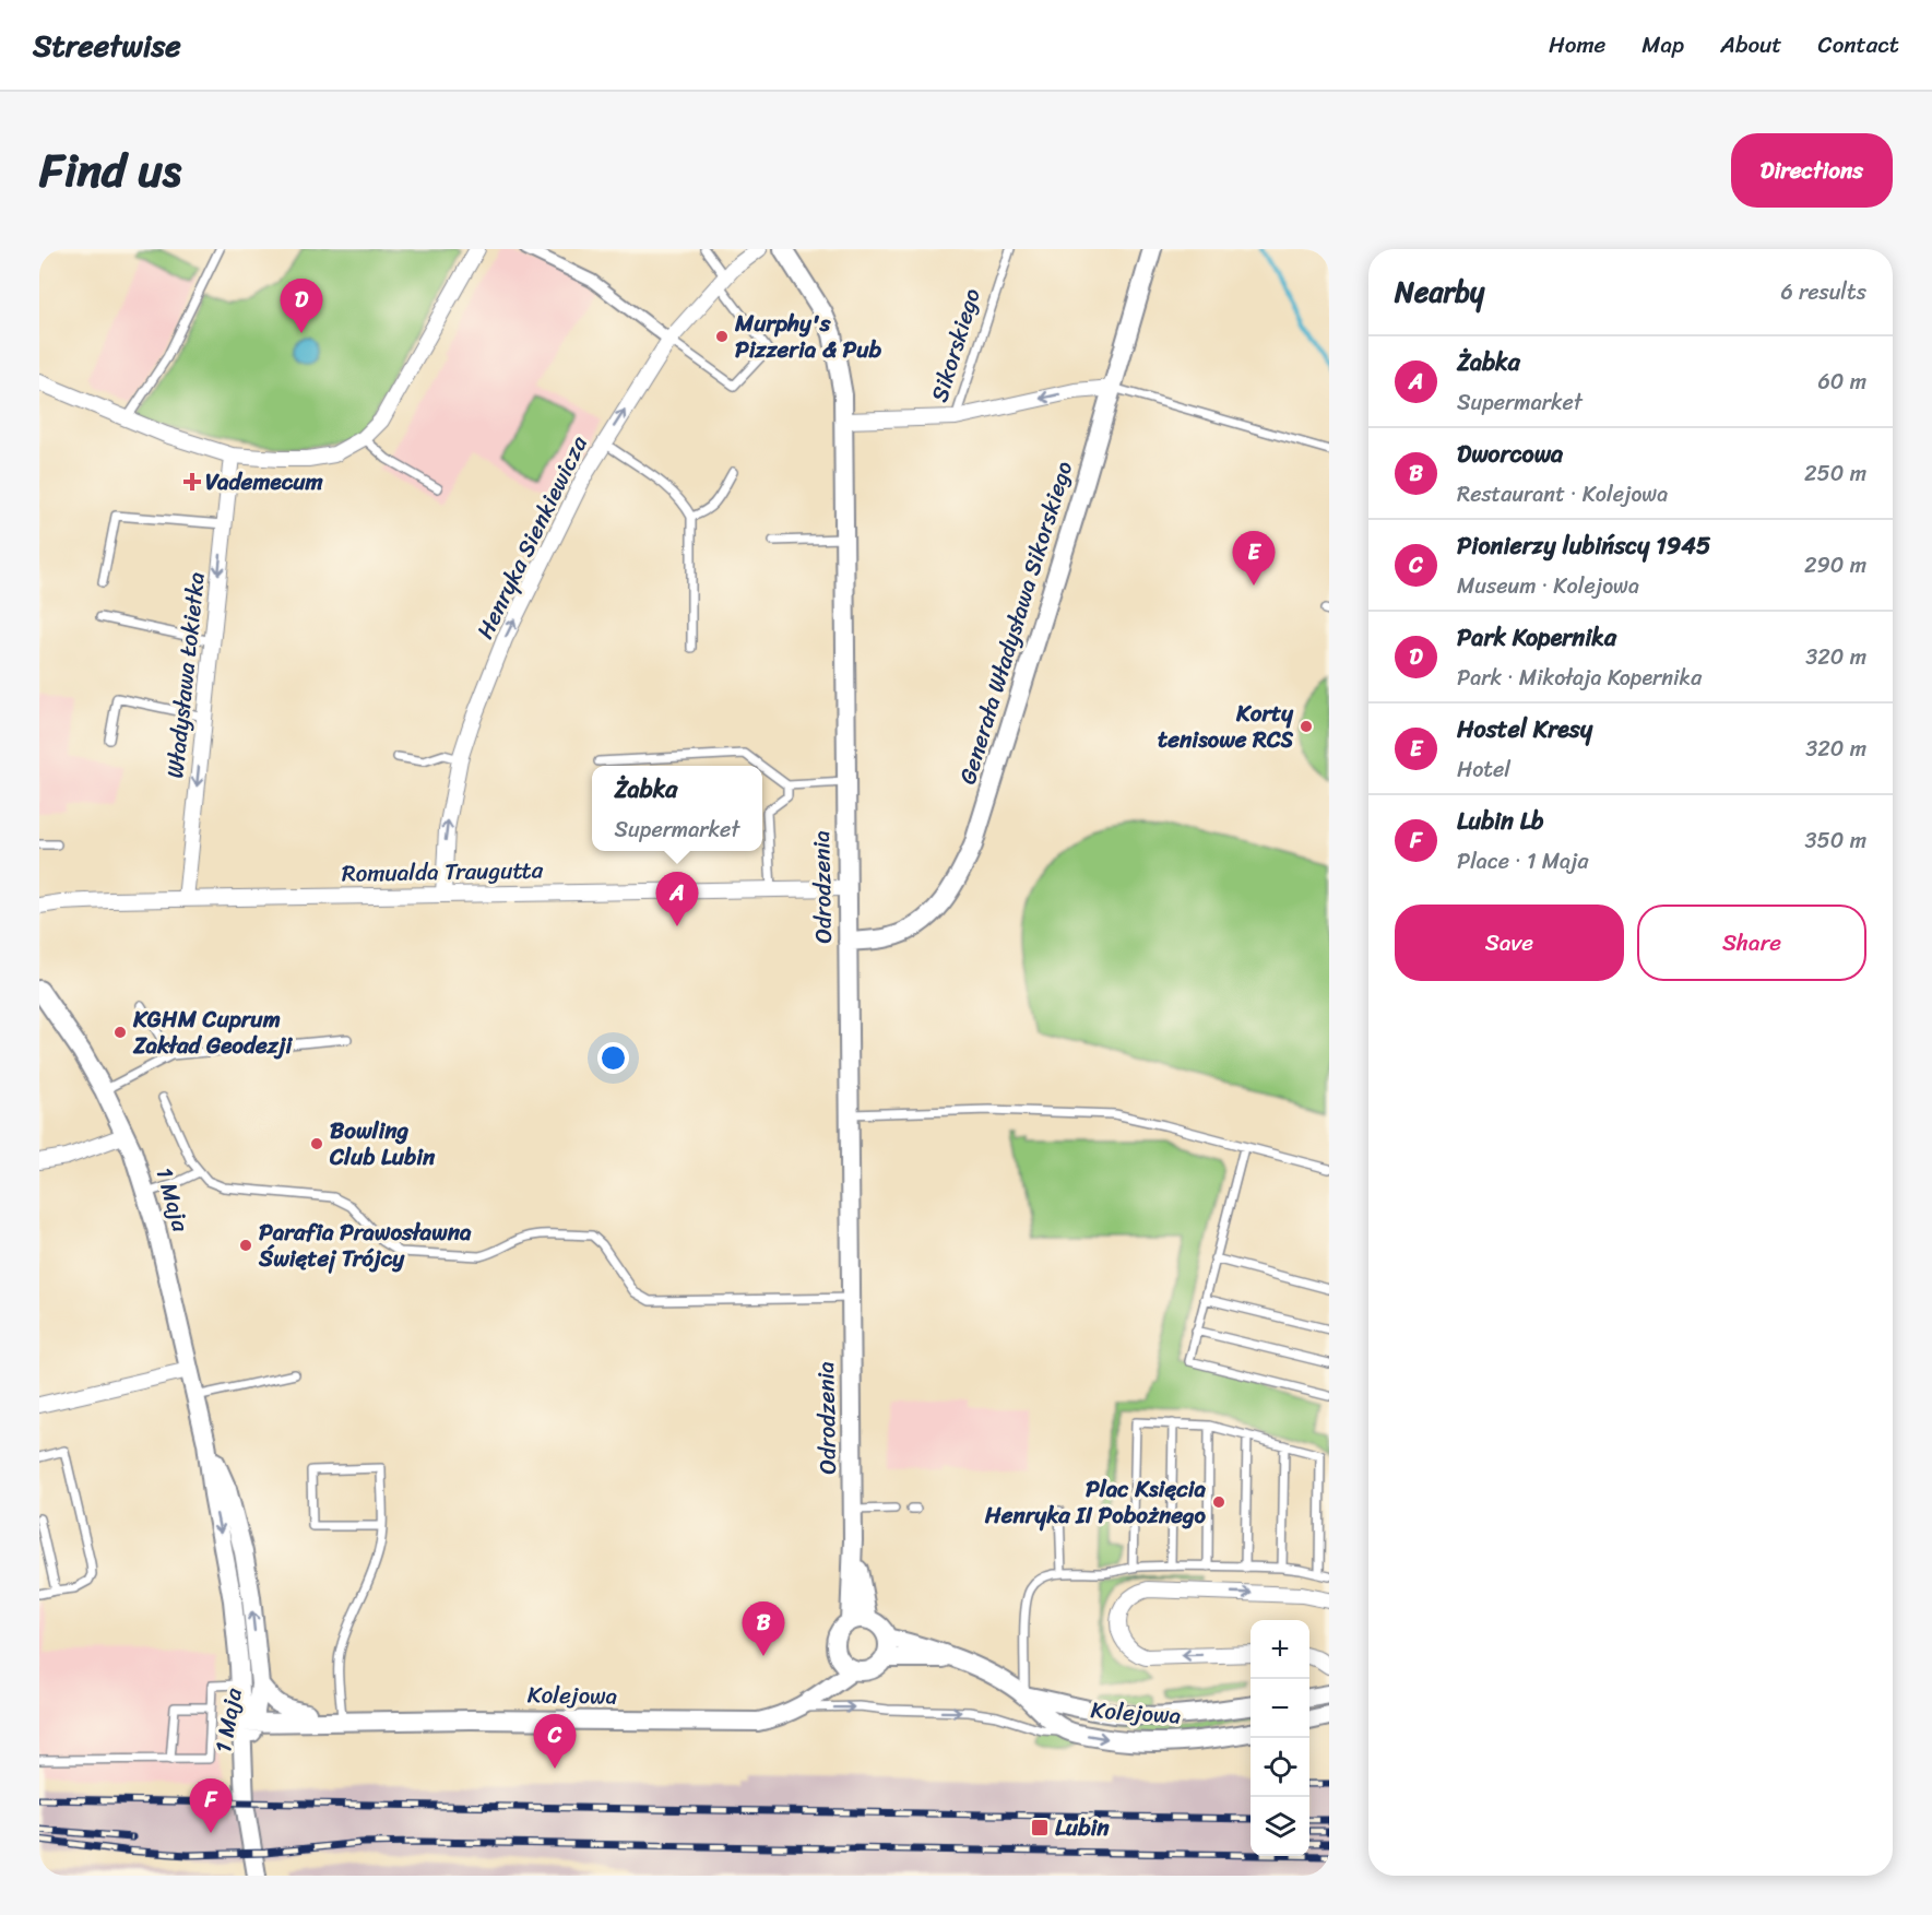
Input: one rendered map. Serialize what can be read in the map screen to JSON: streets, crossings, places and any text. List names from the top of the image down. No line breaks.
{"streets":{"street":["Sikorskiego","Henryka Sienkiewicza","Generała Władysława Sikorskiego","Władysława Łokietka","Romualda Traugutta","Odrodzenia","1 Maja","Kolejowa"]},"crossings":[["Sikorskiego","Generała Władysława Sikorskiego"],["Henryka Sienkiewicza","Romualda Traugutta"],["Generała Władysława Sikorskiego","Odrodzenia"],["Władysława Łokietka","Romualda Traugutta"],["Romualda Traugutta","Odrodzenia"],["Odrodzenia","Kolejowa"],["1 Maja","Kolejowa"]],"one_way":["Sikorskiego","Henryka Sienkiewicza","Władysława Łokietka"],"places":{"other":["Murphy's Pizzeria & Pub","Korty tenisowe RCS","KGHM Cuprum Zakład Geodezji","Bowling Club Lubin","Parafia Prawosławna Świętej Trójcy","Plac Księcia Henryka II Pobożnego"],"health":["Vademecum"],"transit":["Lubin"]},"page":{"header":"Streetwise","nav":["Home","Map","About","Contact"],"title":"Find us","buttons":["Directions",["Save","Share"]],"heading":["Nearby","6 results"],"pins":["D","E","A","B","C","F"],"list":[{"mark":"A","name":"Żabka","note":"Supermarket","value":"60 m"},{"mark":"B","name":"Dworcowa","note":"Restaurant · Kolejowa","value":"250 m"},{"mark":"C","name":"Pionierzy lubińscy 1945","note":"Museum · Kolejowa","value":"290 m"},{"mark":"D","name":"Park Kopernika","note":"Park · Mikołaja Kopernika","value":"320 m"},{"mark":"E","name":"Hostel Kresy","note":"Hotel","value":"320 m"},{"mark":"F","name":"Lubin Lb","note":"Place · 1 Maja","value":"350 m"}],"popup":["Żabka","Supermarket"],"map_buttons":["+","−"]}}
